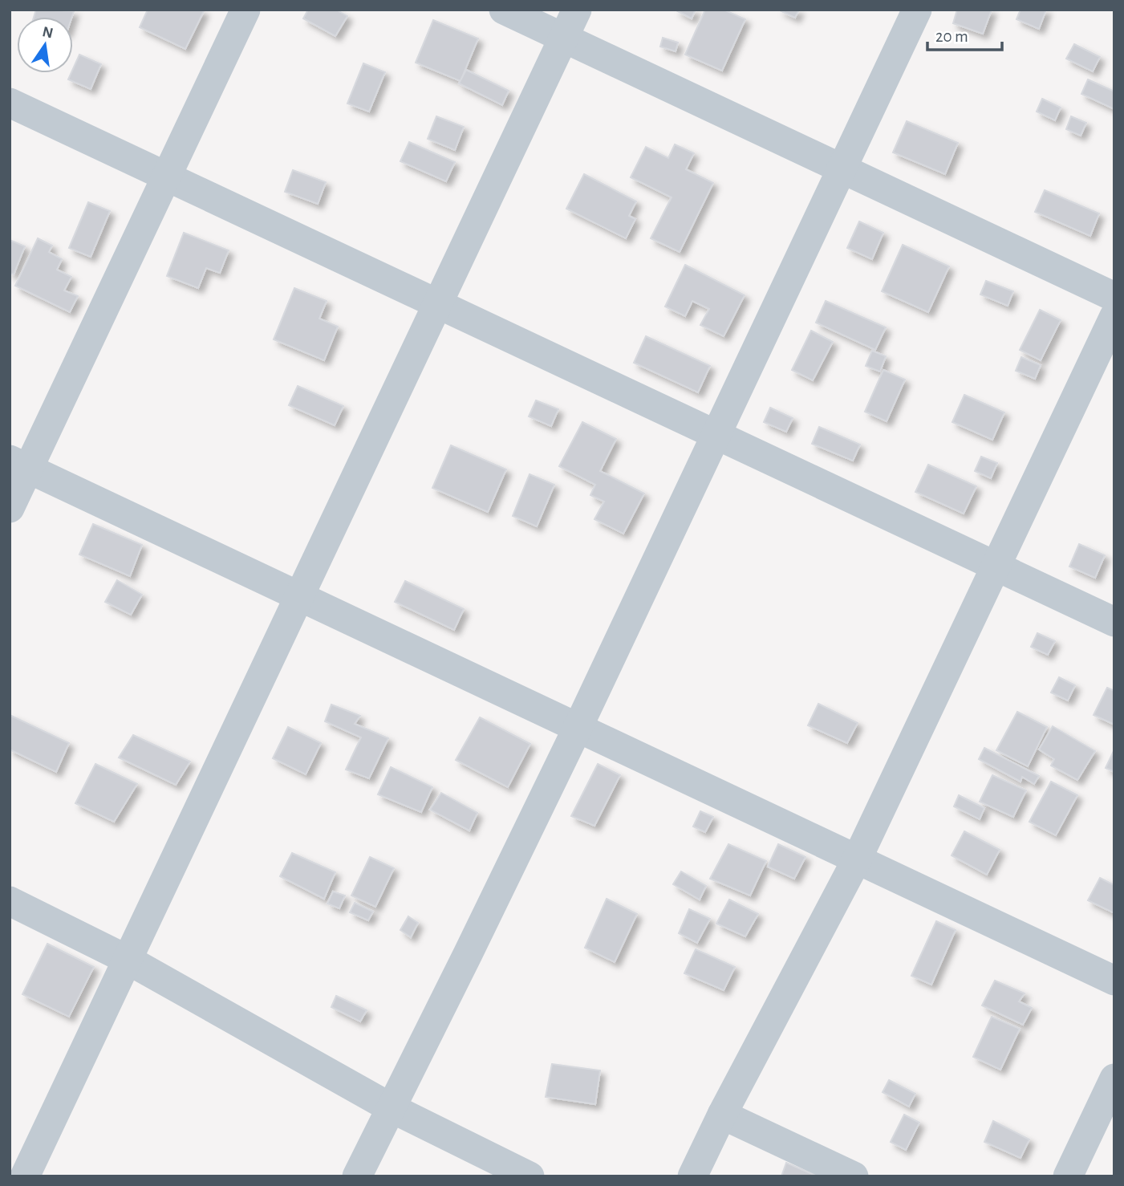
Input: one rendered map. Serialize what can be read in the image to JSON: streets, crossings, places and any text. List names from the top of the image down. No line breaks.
{"scale_bar":"20 m","north":"top"}
